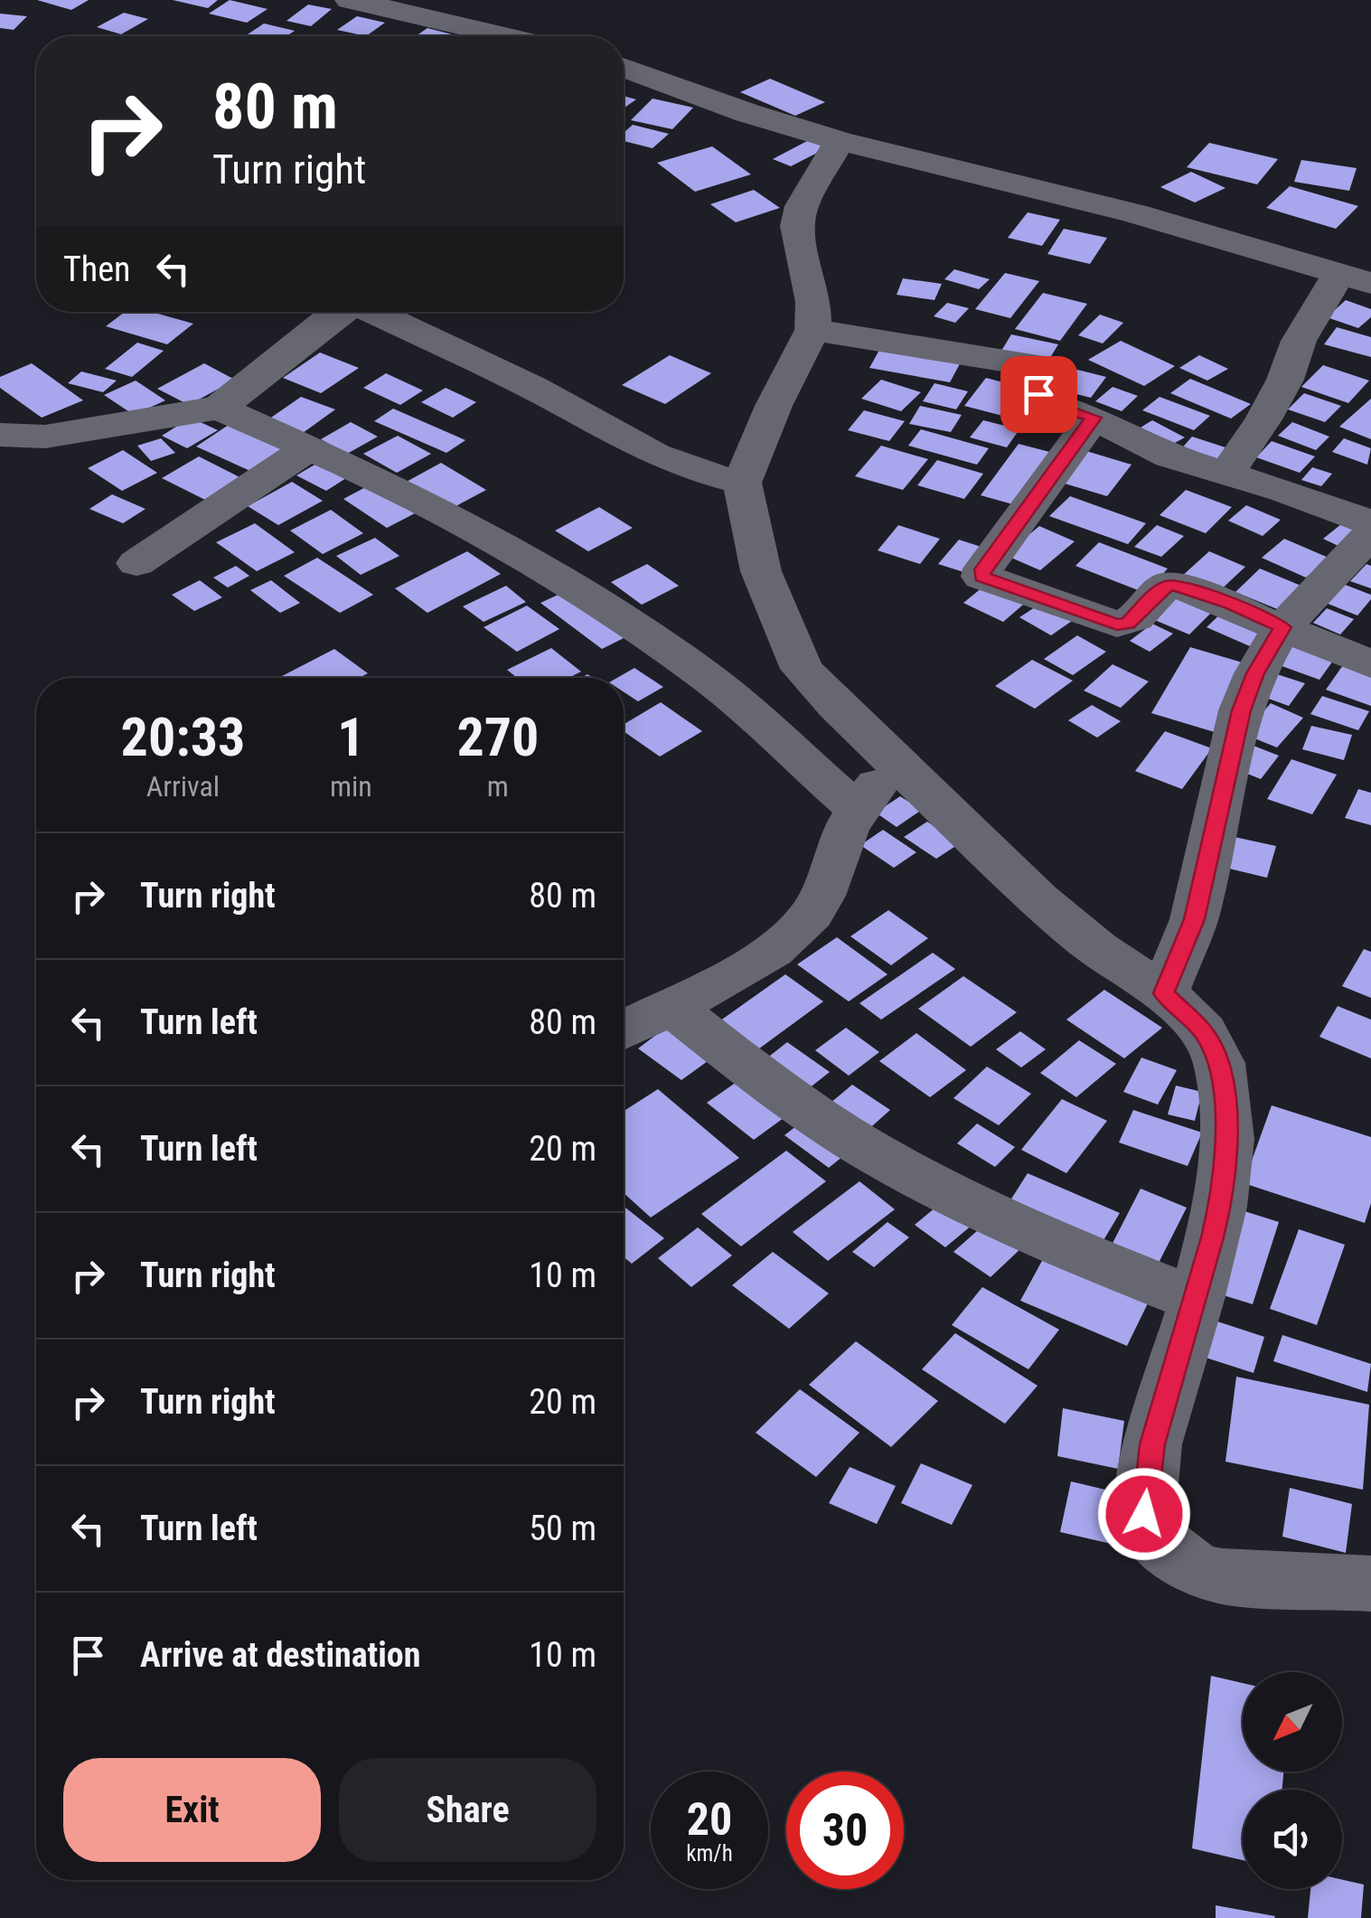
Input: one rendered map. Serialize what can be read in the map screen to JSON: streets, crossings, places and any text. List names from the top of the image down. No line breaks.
{"north":"bottom left","page":{"turn":["80 m","Turn right"],"then":"Then","eta":["20:33","Arrival","1","min","270","m"],"list":[{"name":"Turn right","value":"80 m"},{"name":"Turn left","value":"80 m"},{"name":"Turn left","value":"20 m"},{"name":"Turn right","value":"10 m"},{"name":"Turn right","value":"20 m"},{"name":"Turn left","value":"50 m"},{"name":"Arrive at destination","value":"10 m"}],"buttons":["Exit","Share"],"speed":"20 km/h","limit":"30"}}
